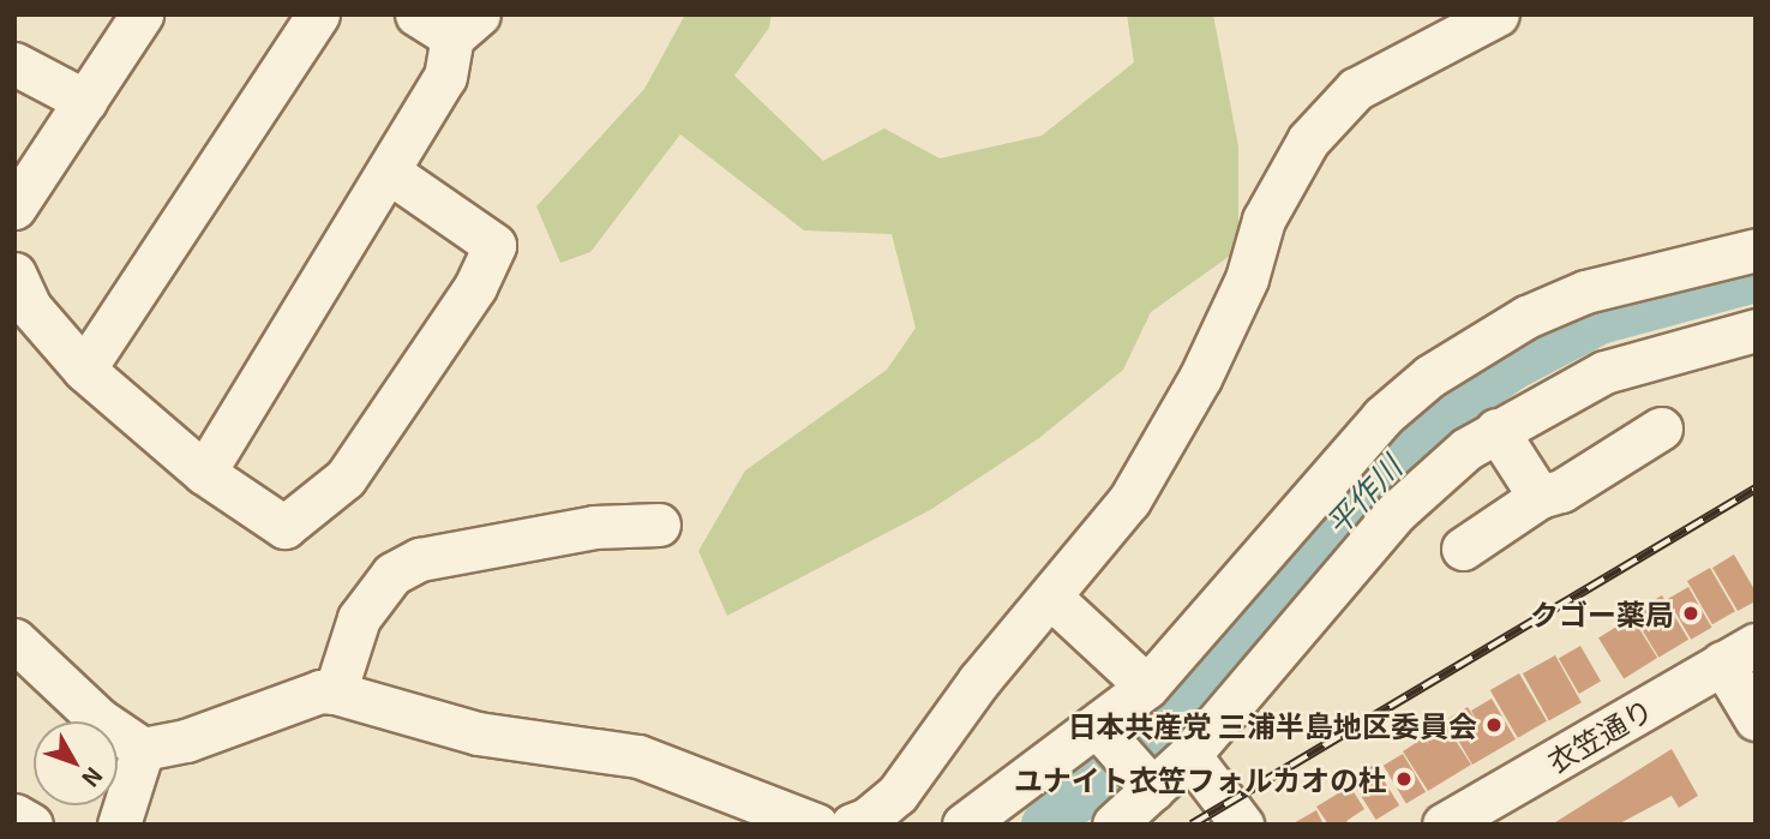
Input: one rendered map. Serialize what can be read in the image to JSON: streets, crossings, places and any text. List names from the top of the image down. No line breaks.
{"streets":{"street":["衣笠通り"]},"water":["平作川"],"places":["クゴー薬局","日本共産党 三浦半島地区委員会","ユナイト衣笠フォルカオの杜"],"north":"bottom right"}
